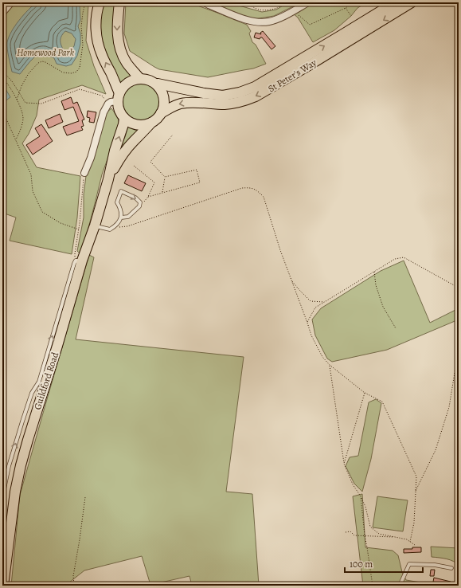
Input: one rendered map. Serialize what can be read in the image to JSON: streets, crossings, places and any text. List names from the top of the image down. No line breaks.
{"streets":{"main road":["St Peter's Way","Guildford Road"]},"crossings":[["St Peter's Way","Guildford Road"]],"parks":["Homewood Park"],"scale_bar":"100 m"}
